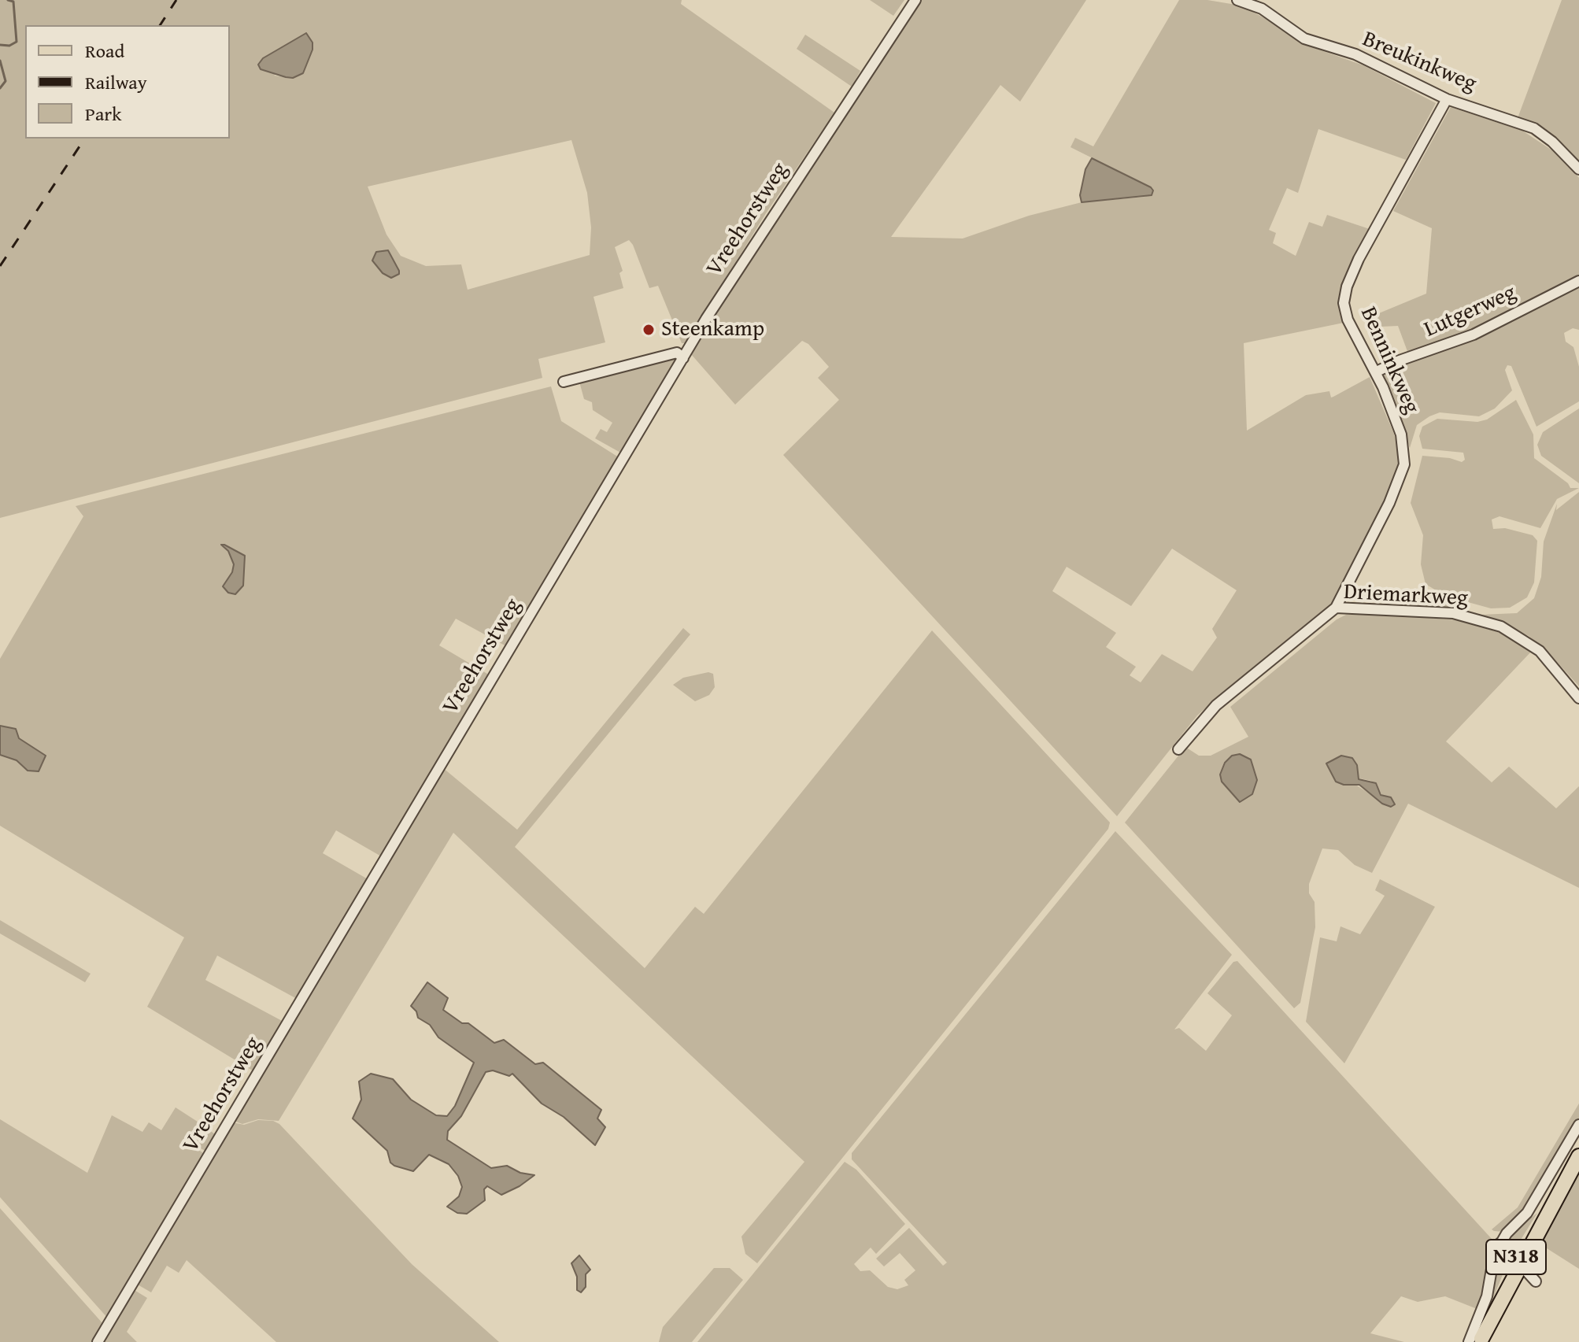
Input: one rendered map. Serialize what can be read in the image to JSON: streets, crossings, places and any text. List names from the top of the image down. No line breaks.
{"streets":{"main road":["N318"],"street":["Breukinkweg","Vreehorstweg","Lutgerweg","Benninkweg","Driemarkweg"]},"crossings":[["Breukinkweg","Benninkweg"],["Lutgerweg","Benninkweg"],["Benninkweg","Driemarkweg"]],"places":["Steenkamp"],"legend":["Road","Railway","Park"]}
